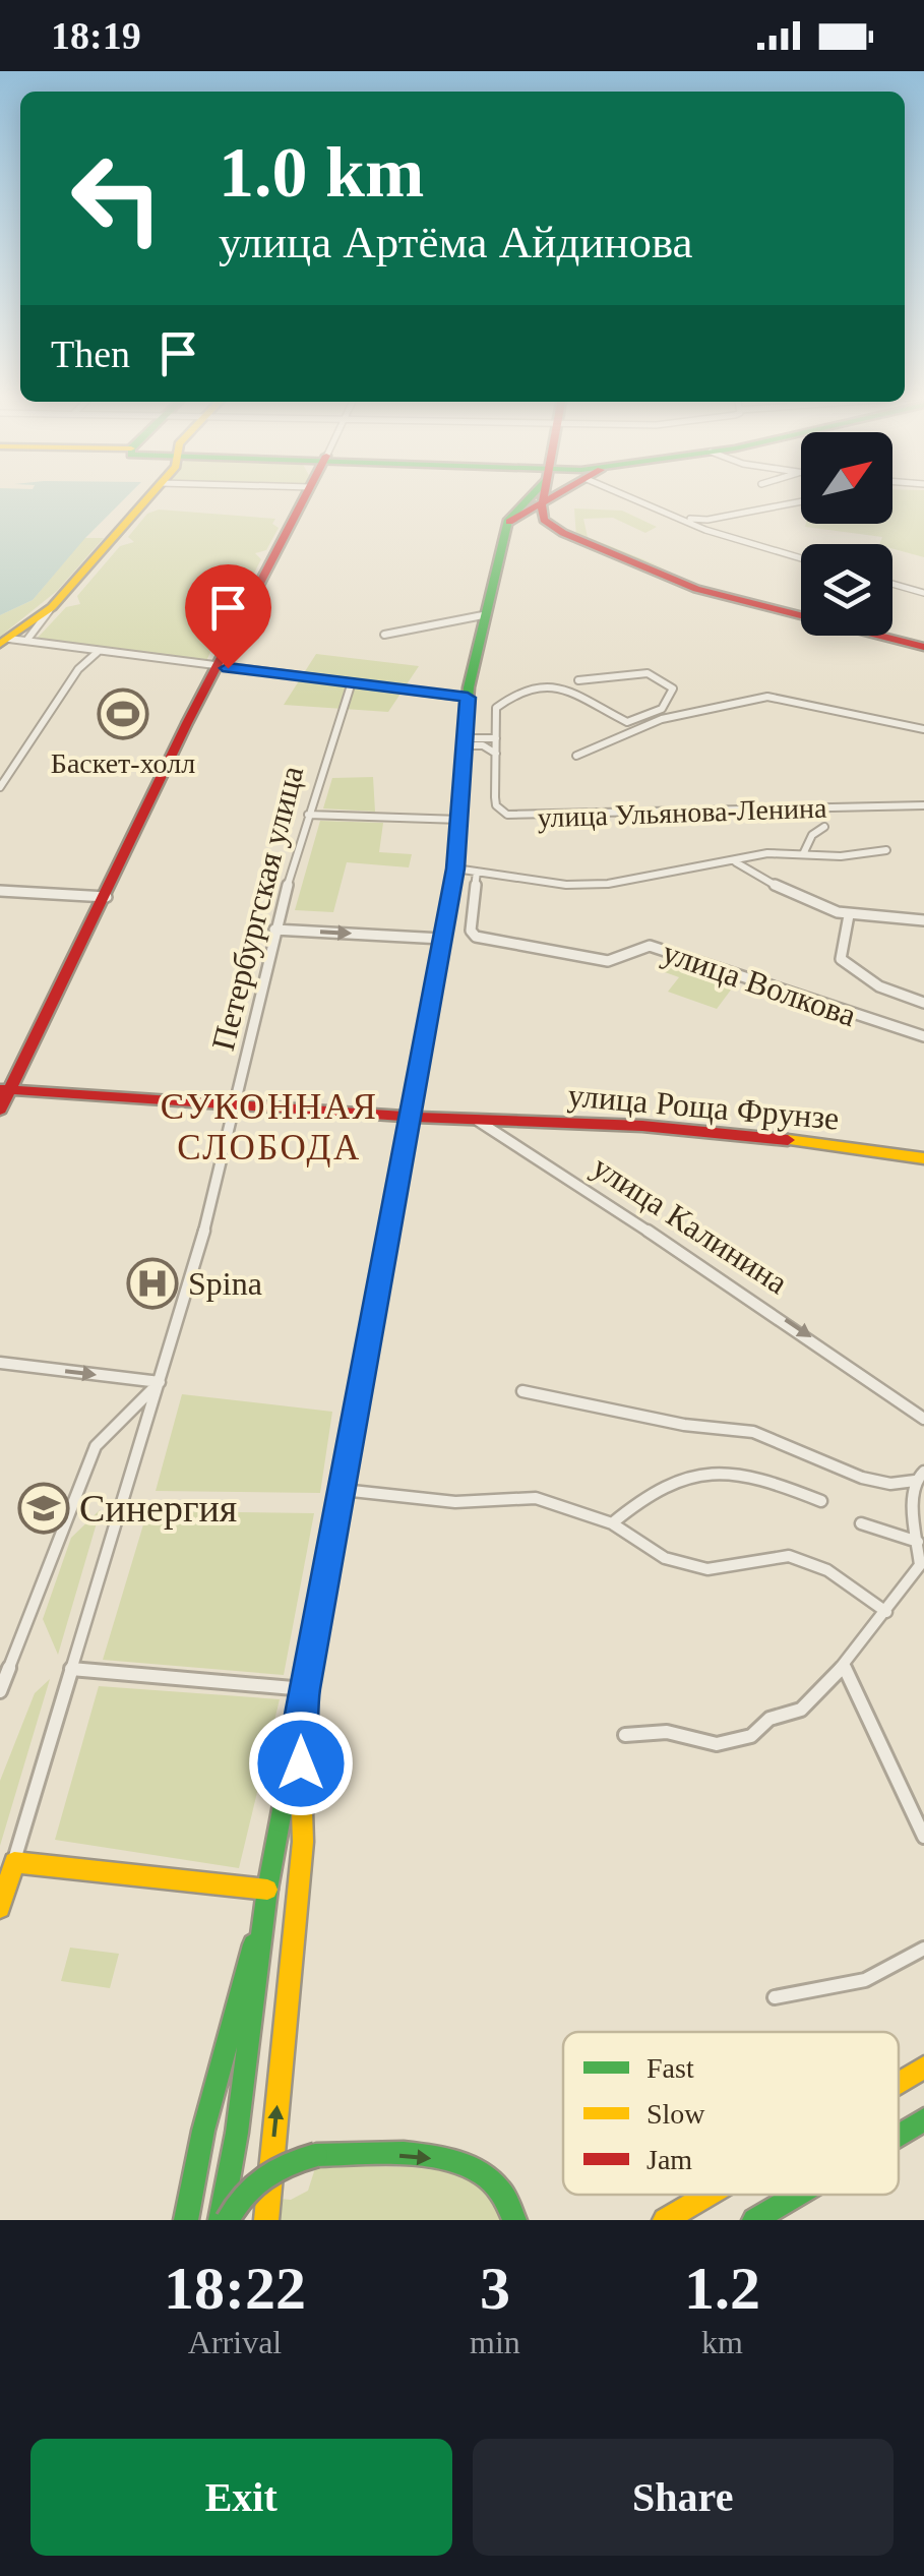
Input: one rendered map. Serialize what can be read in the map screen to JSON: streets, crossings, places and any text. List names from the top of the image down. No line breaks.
{"streets":{"main road":["Петербургская улица","улица Роща Фрунзе","улица Калинина"],"street":["улица Ульянова-Ленина","улица Волкова"]},"crossings":[["Петербургская улица","улица Калинина"],["улица Роща Фрунзе","улица Калинина"]],"one_way":["улица Калинина"],"districts":["СУКОННАЯ СЛОБОДА"],"places":{"sports":["Баскет-холл"],"hospital":["Spina"],"school or university":["Синергия"]},"legend":["Fast","Slow","Jam"],"north":"top right","page":{"status":"18:19","turn":["1.0 km","улица Артёма Айдинова"],"then":"Then","eta":["18:22","Arrival","3","min","1.2","km"],"buttons":["Exit","Share"]}}
